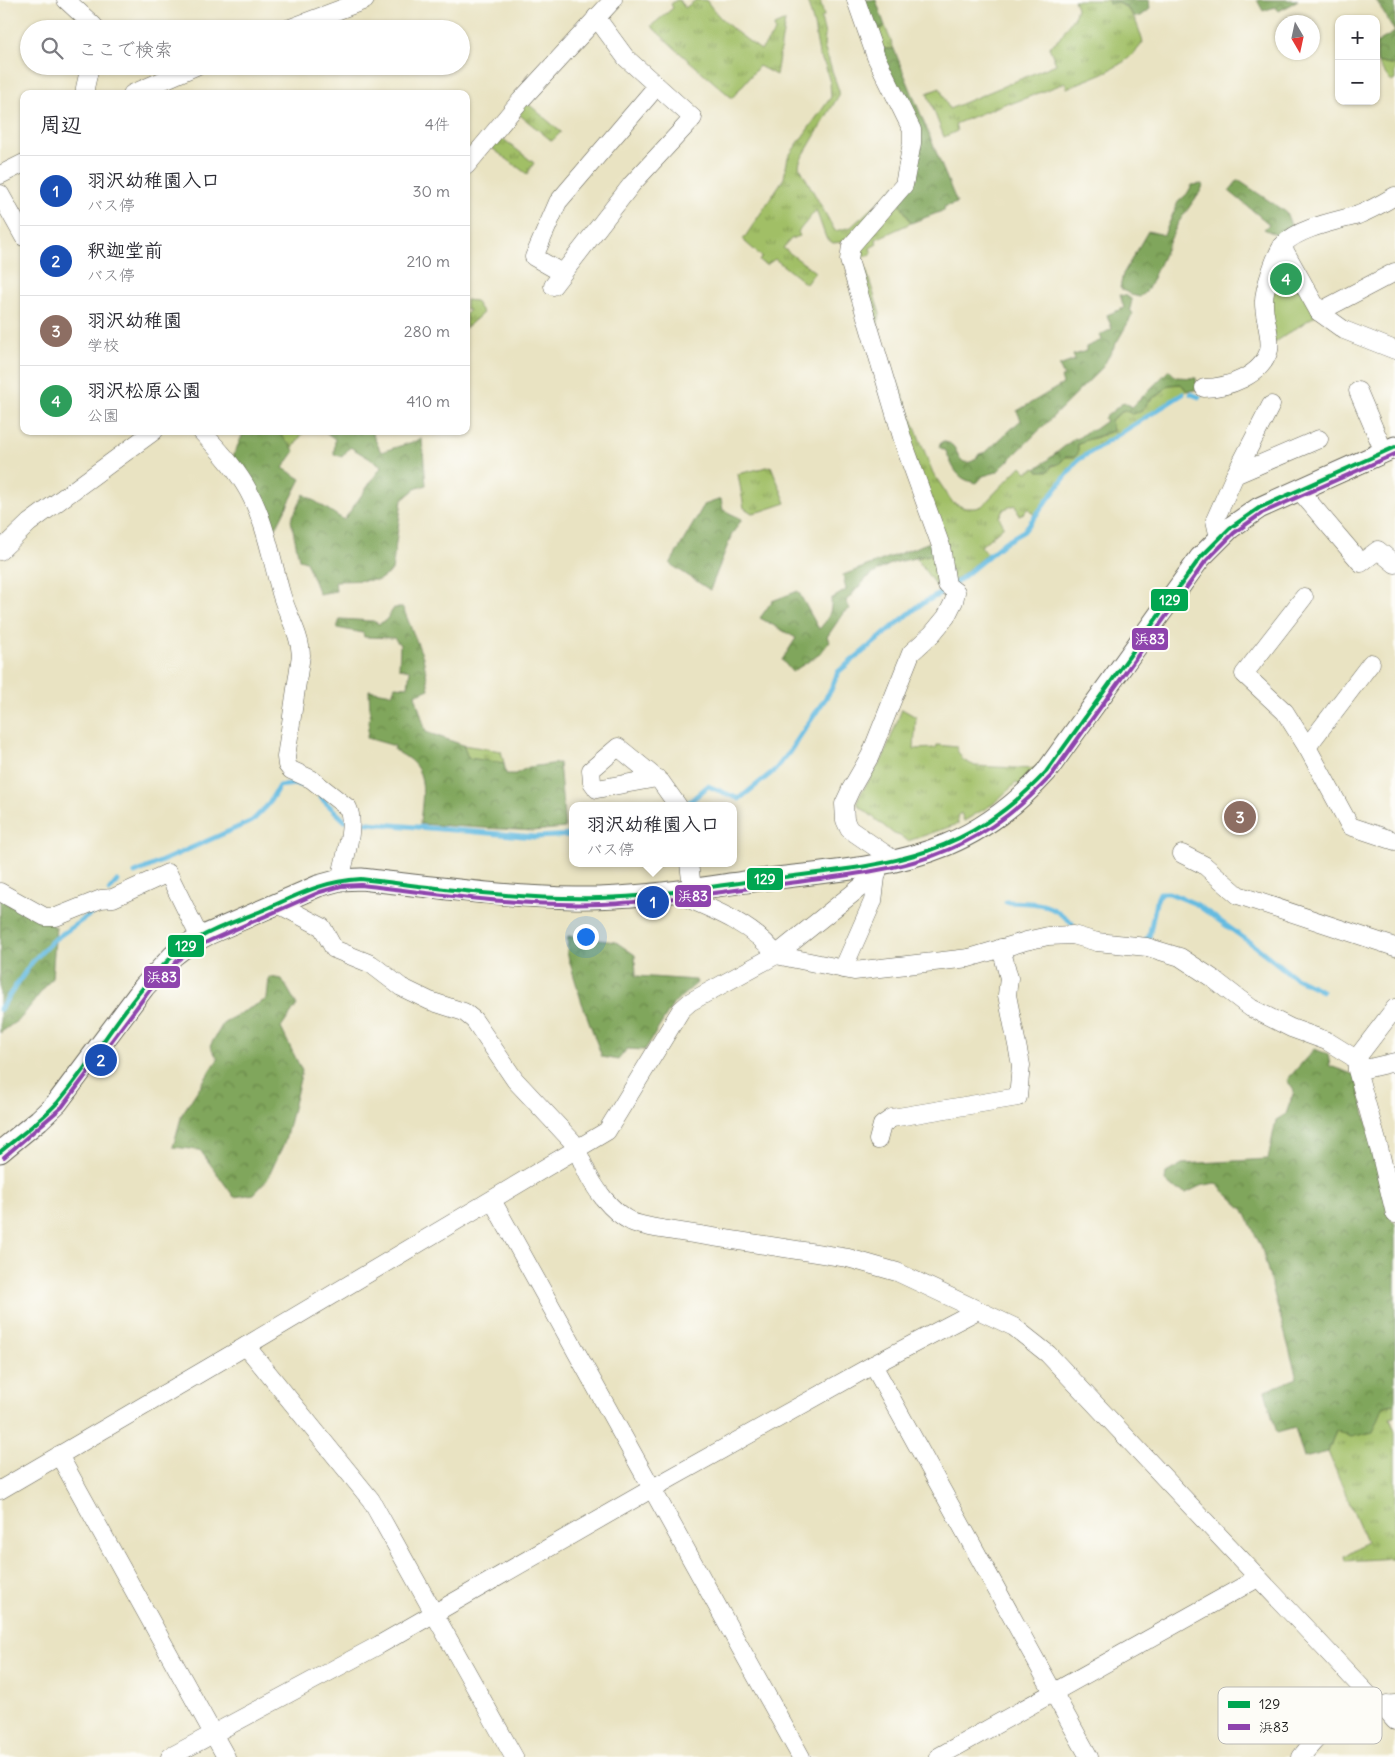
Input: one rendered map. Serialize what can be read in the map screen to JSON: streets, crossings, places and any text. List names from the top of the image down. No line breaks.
{"lines":["transit line 129","transit line 浜83"],"legend":["129","浜83"],"north":"bottom","page":{"map_buttons":["+","−"],"search":"ここで検索","heading":["周辺","4件"],"list":[{"mark":"1","name":"羽沢幼稚園入口","note":"バス停","value":"30 m"},{"mark":"2","name":"釈迦堂前","note":"バス停","value":"210 m"},{"mark":"3","name":"羽沢幼稚園","note":"学校","value":"280 m"},{"mark":"4","name":"羽沢松原公園","note":"公園","value":"410 m"}],"pins":["4","3","1","2"],"popup":["羽沢幼稚園入口","バス停"]}}
